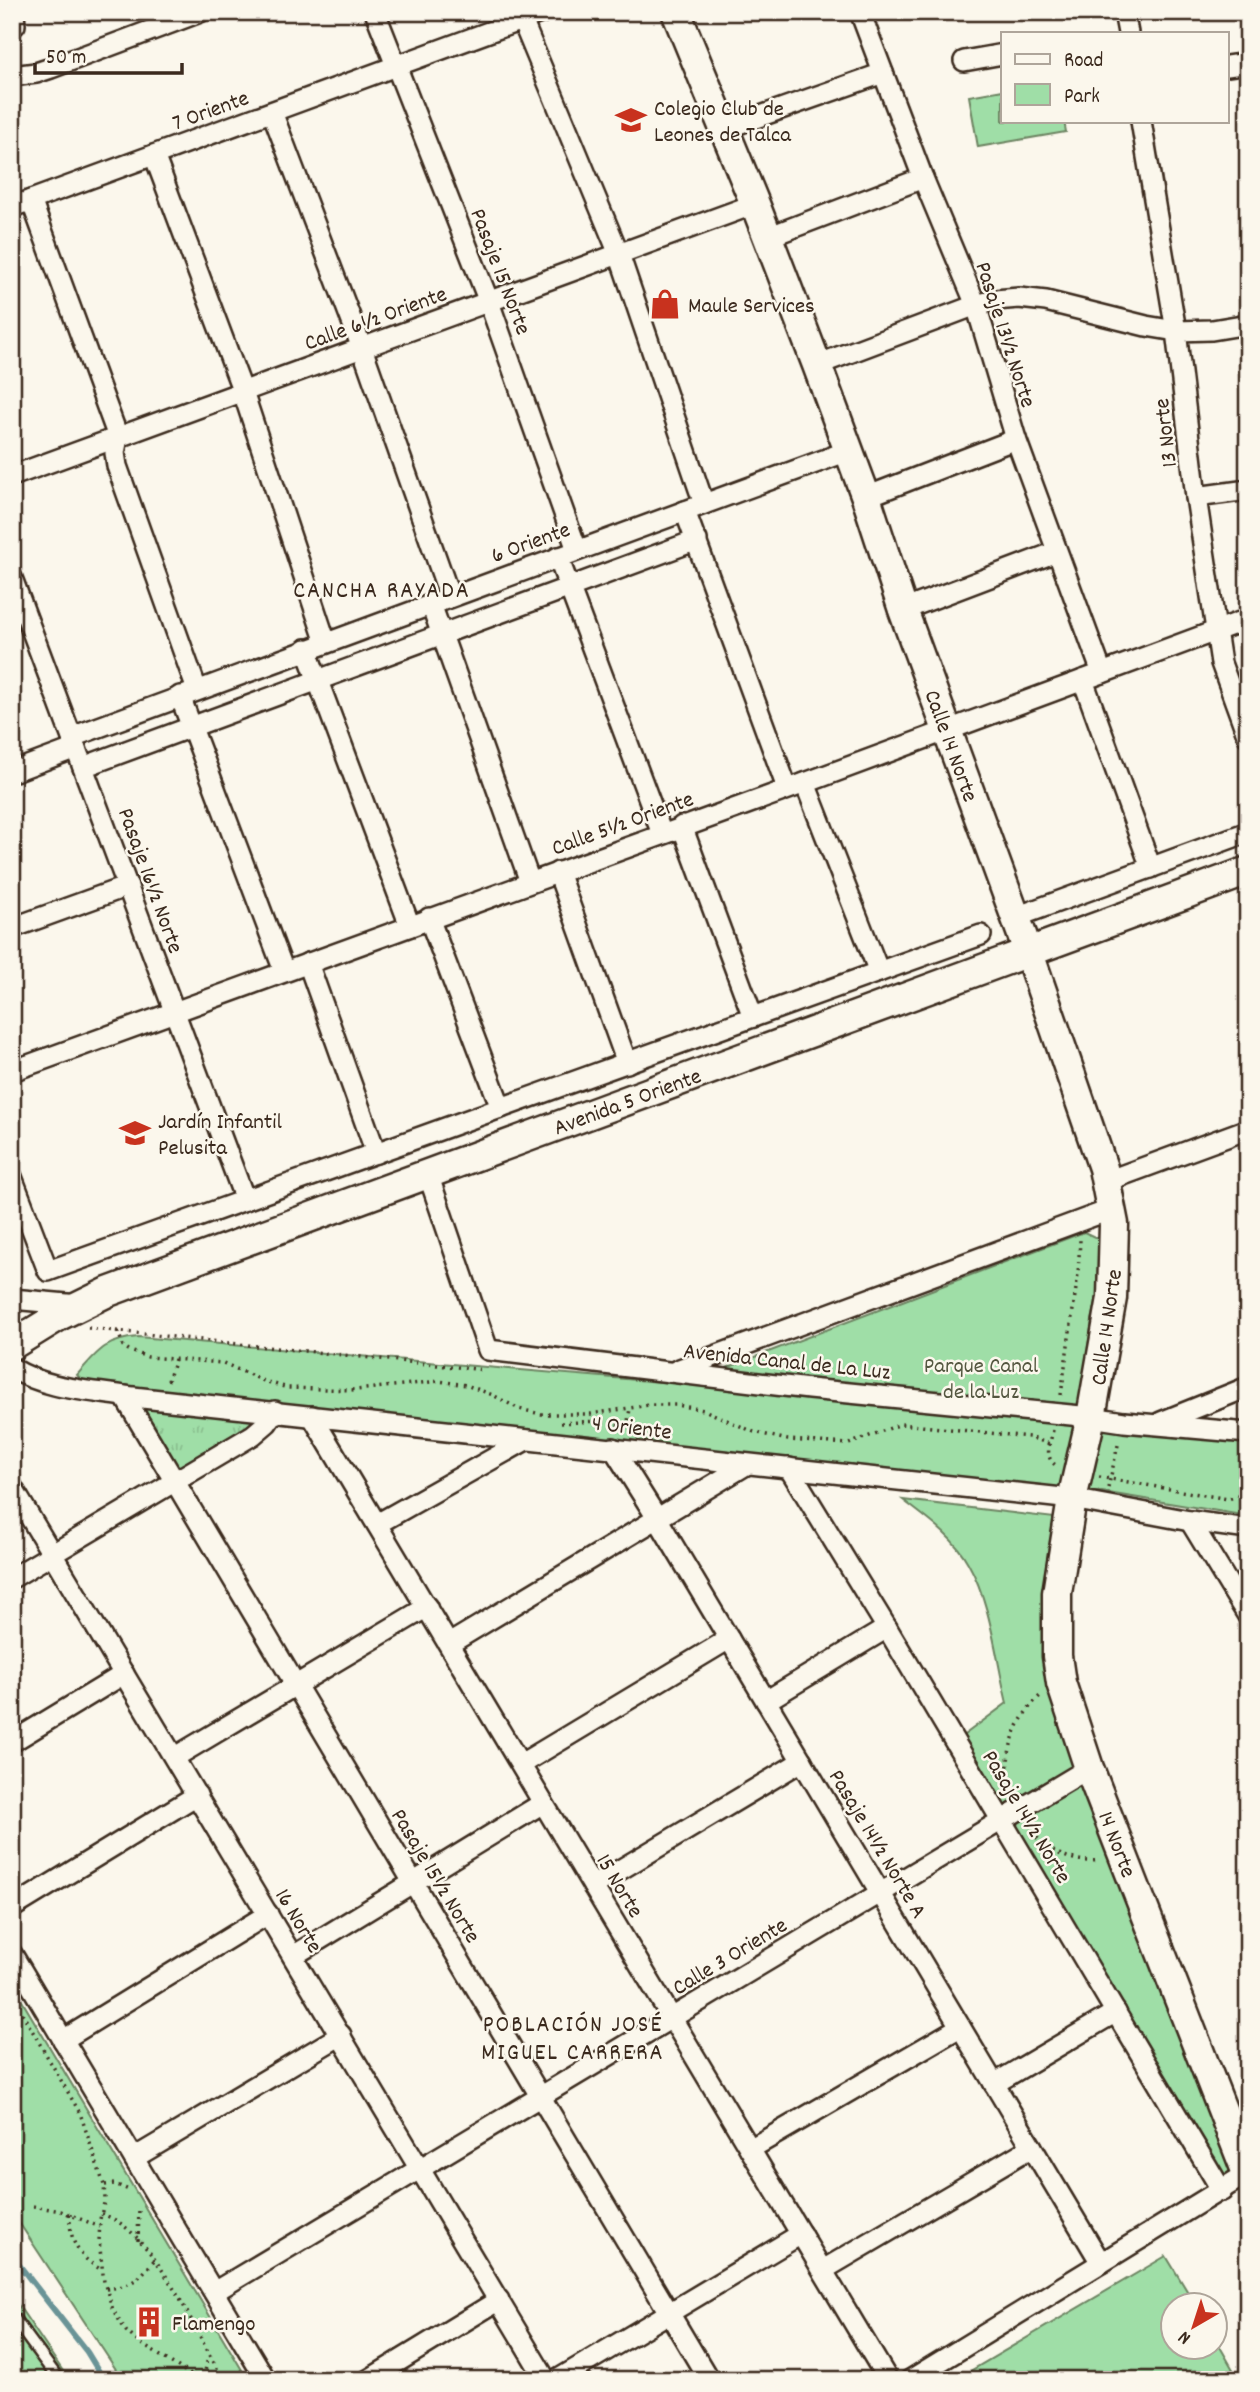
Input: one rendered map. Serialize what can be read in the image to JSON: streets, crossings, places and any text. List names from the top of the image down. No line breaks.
{"streets":{"street":["7 Oriente","Pasaje 15 Norte","Calle 6½ Oriente","Pasaje 13½ Norte","13 Norte","6 Oriente","Calle 14 Norte","Calle 5½ Oriente","Pasaje 16½ Norte","Avenida 5 Oriente","Avenida Canal de La Luz","4 Oriente","Pasaje 14½ Norte","Pasaje 14½ Norte A","14 Norte","Pasaje 15½ Norte","15 Norte","16 Norte","Calle 3 Oriente"]},"crossings":[["7 Oriente","Pasaje 15 Norte"],["Pasaje 15 Norte","Calle 6½ Oriente"],["Pasaje 15 Norte","6 Oriente"],["Pasaje 15 Norte","Calle 5½ Oriente"],["Calle 6½ Oriente","Calle 14 Norte"],["Pasaje 13½ Norte","Calle 5½ Oriente"],["13 Norte","Calle 5½ Oriente"],["6 Oriente","Calle 14 Norte"],["6 Oriente","Pasaje 16½ Norte"],["Calle 14 Norte","Calle 5½ Oriente"],["Calle 14 Norte","Avenida 5 Oriente"],["Calle 14 Norte","Avenida Canal de La Luz"],["Calle 14 Norte","4 Oriente"],["Calle 14 Norte","14 Norte"],["Calle 5½ Oriente","Pasaje 16½ Norte"],["Avenida 5 Oriente","Avenida Canal de La Luz"],["4 Oriente","Pasaje 14½ Norte"],["4 Oriente","Pasaje 14½ Norte A"],["4 Oriente","14 Norte"],["4 Oriente","Pasaje 15½ Norte"],["4 Oriente","15 Norte"],["Pasaje 14½ Norte","Calle 3 Oriente"],["Pasaje 14½ Norte A","Calle 3 Oriente"],["14 Norte","Calle 3 Oriente"],["Pasaje 15½ Norte","Calle 3 Oriente"],["15 Norte","Calle 3 Oriente"],["16 Norte","Calle 3 Oriente"]],"districts":["CANCHA RAYADA","POBLACIÓN JOSÉ MIGUEL CARRERA"],"parks":["Parque Canal de la Luz"],"places":{"school or university":["Colegio Club de Leones de Talca","Jardín Infantil Pelusita"],"shop":["Maule Services"],"building":["Flamengo"]},"legend":["Road","Park"],"scale_bar":"50 m","north":"bottom left"}
